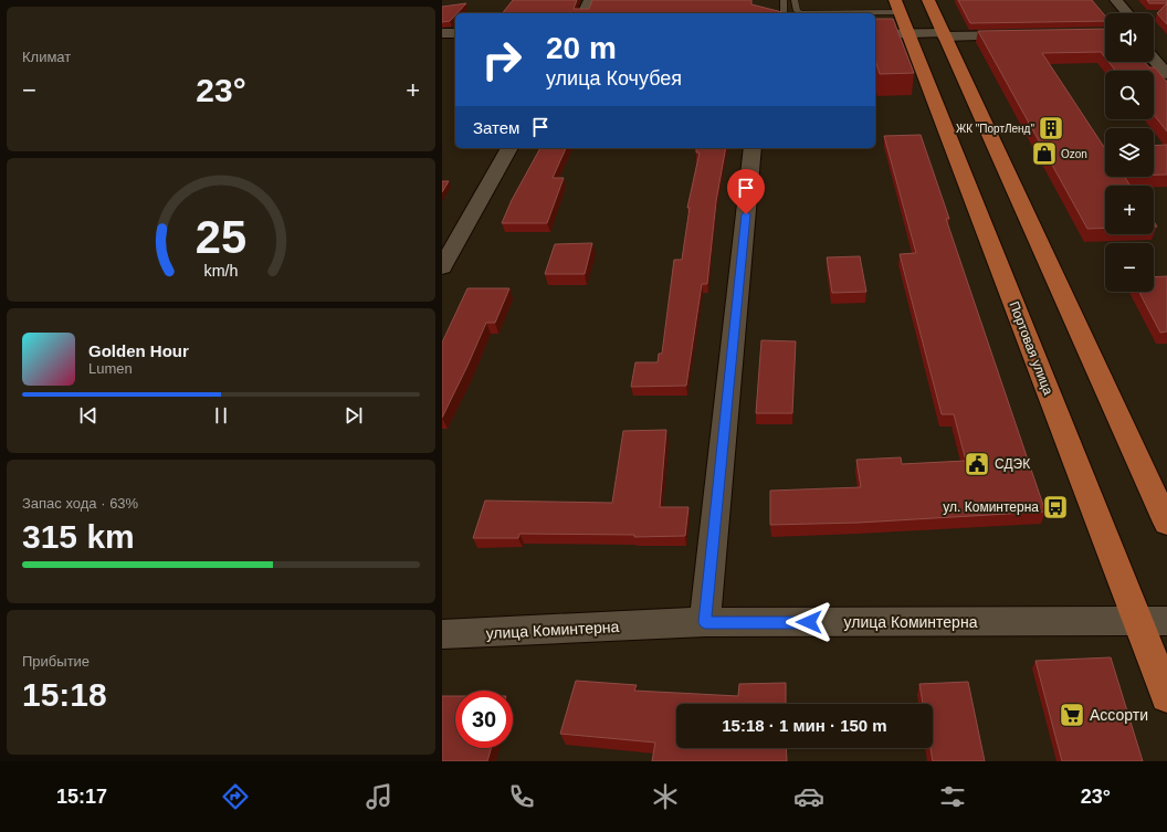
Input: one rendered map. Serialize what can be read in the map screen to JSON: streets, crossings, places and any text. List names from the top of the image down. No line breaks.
{"streets":{"main road":["Портовая улица"],"street":["улица Коминтерна"]},"crossings":[["Портовая улица","улица Коминтерна"]],"places":{"building":["ЖК \"ПортЛенд\""],"shop":["Ozon"],"public building":["СДЭК"],"bus stop":["ул. Коминтерна"],"supermarket":["Ассорти"]},"page":{"tile":["Климат",["Запас хода · 63%","315 km"],["Прибытие","15:18"]],"map_buttons":["+","−"],"turn":["20 m","улица Кочубея"],"heat":["−","23°","+"],"then":"Затем","song":["Golden Hour","Lumen"],"limit":"30","trip":"15:18 · 1 мин · 150 m","tabs":["15:17","23°"],"gauge":["25","km/h"]}}
